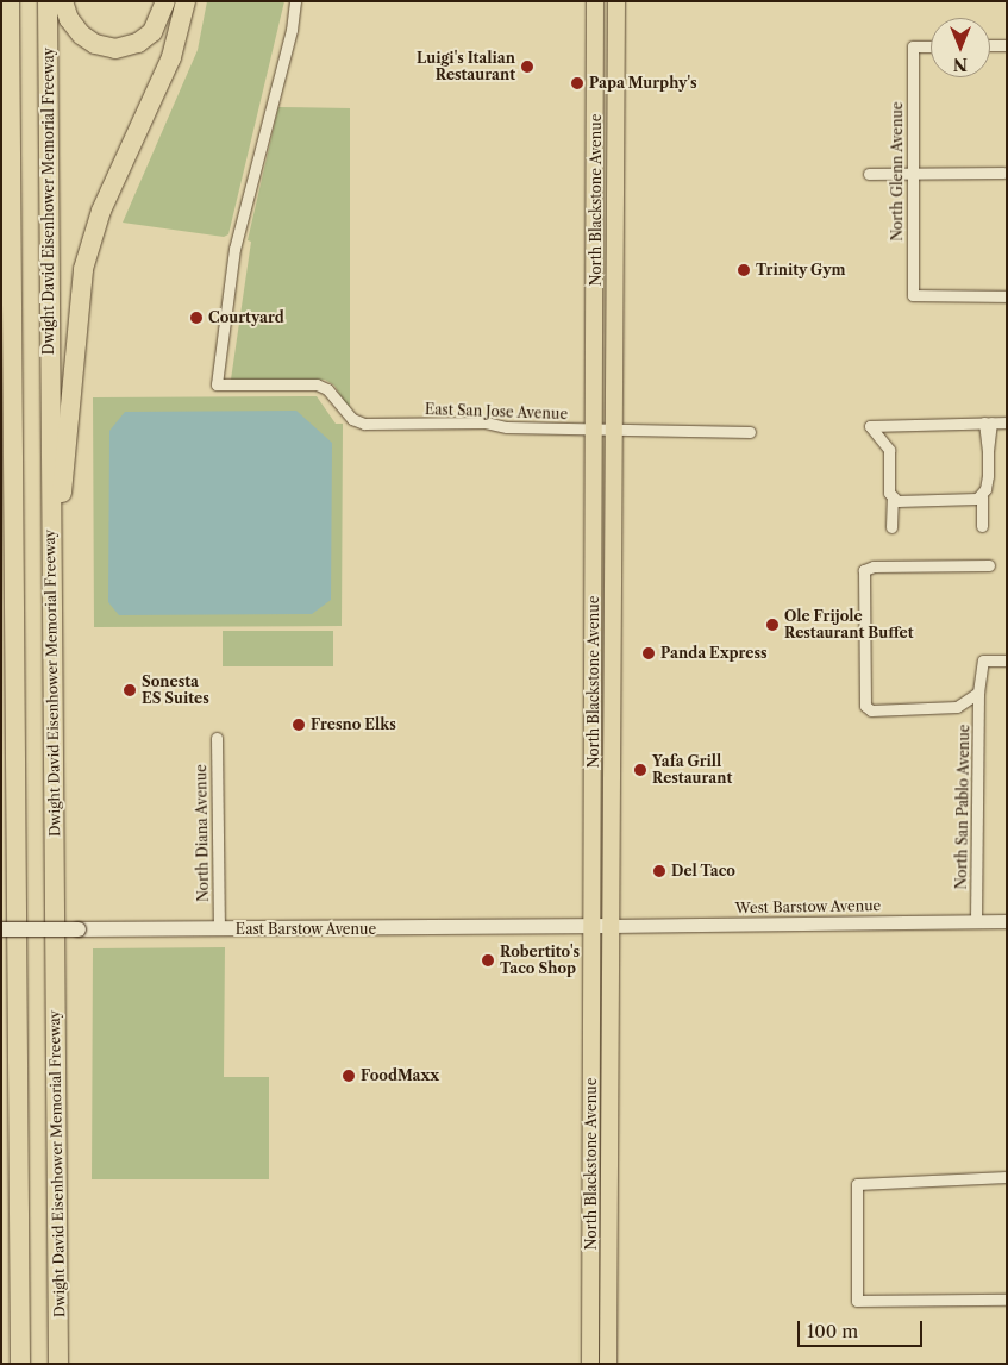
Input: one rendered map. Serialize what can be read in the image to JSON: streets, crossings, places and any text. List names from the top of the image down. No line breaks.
{"streets":{"highway":["Dwight David Eisenhower Memorial Freeway"],"main road":["North Blackstone Avenue","East Barstow Avenue"],"street":["North Glenn Avenue","East San Jose Avenue","North San Pablo Avenue","North Diana Avenue","West Barstow Avenue"]},"crossings":[["North Blackstone Avenue","East San Jose Avenue"],["North Blackstone Avenue","West Barstow Avenue"],["North Blackstone Avenue","East Barstow Avenue"],["North San Pablo Avenue","West Barstow Avenue"],["North Diana Avenue","East Barstow Avenue"],["West Barstow Avenue","East Barstow Avenue"]],"places":["Luigi's Italian Restaurant","Papa Murphy's","Trinity Gym","Courtyard","Ole Frijole Restaurant Buffet","Panda Express","Sonesta ES Suites","Fresno Elks","Yafa Grill Restaurant","Del Taco","Robertito's Taco Shop","FoodMaxx"],"scale_bar":"100 m","north":"bottom"}
